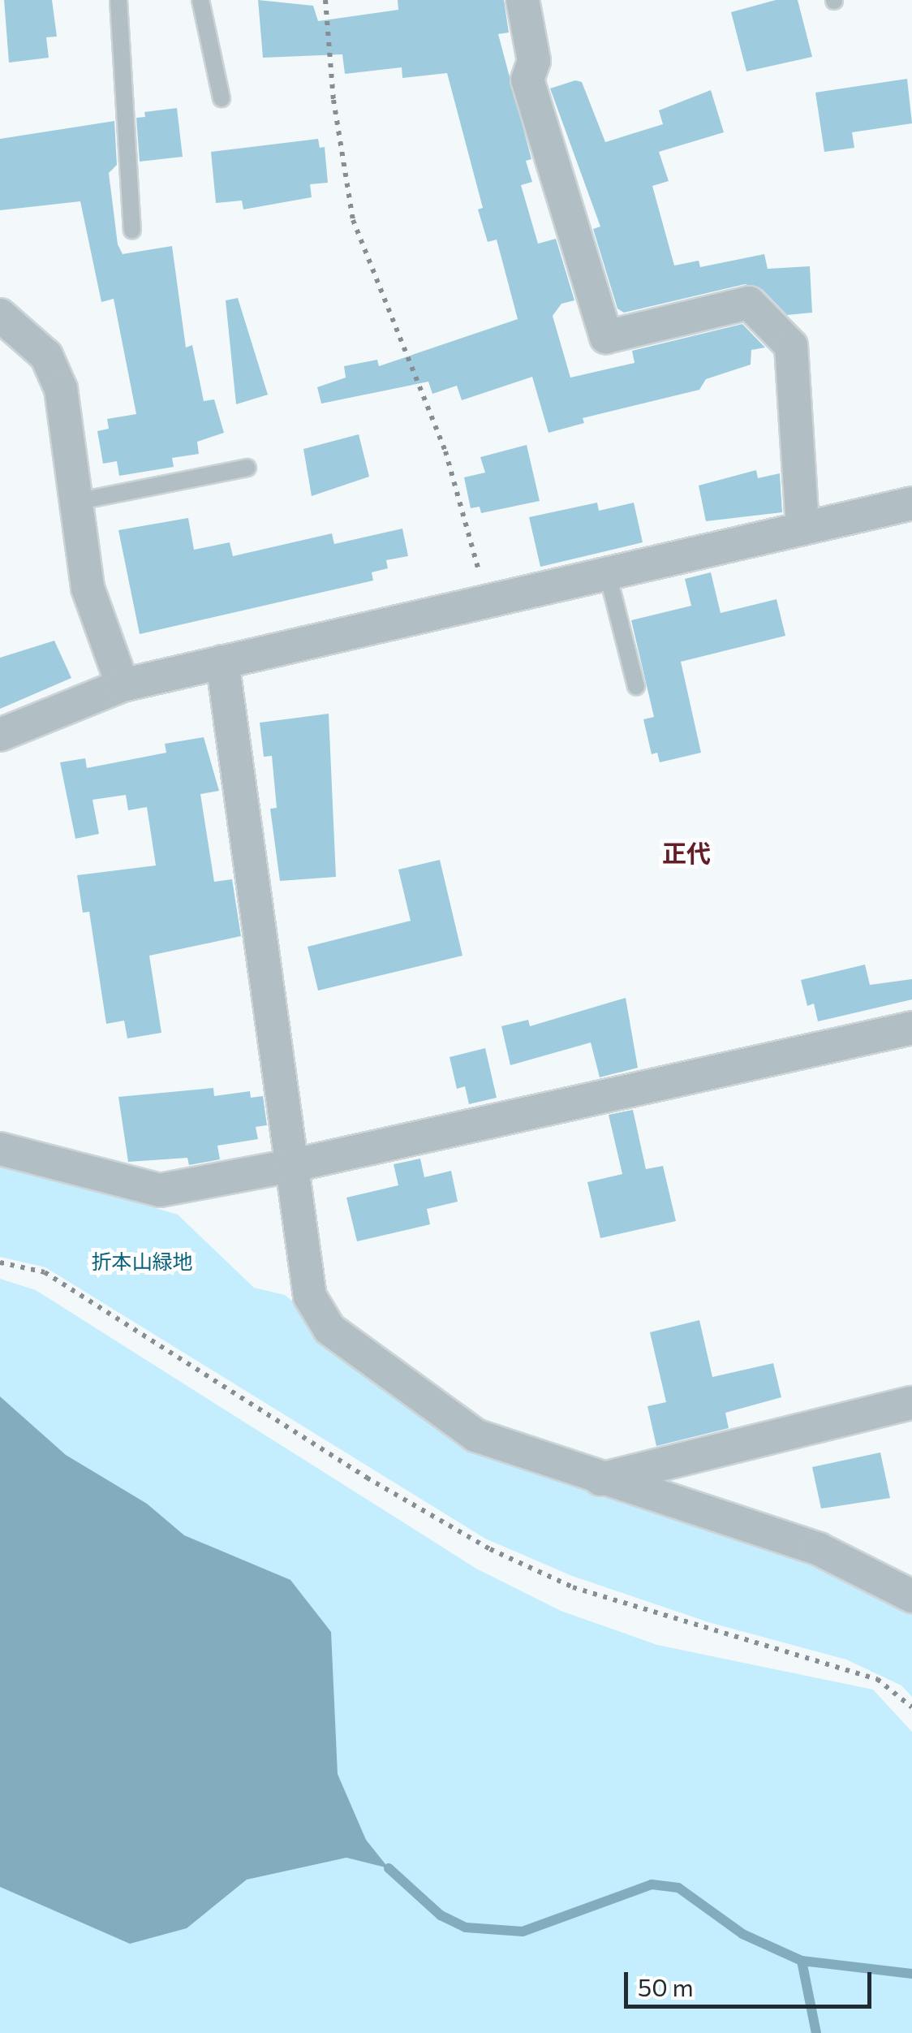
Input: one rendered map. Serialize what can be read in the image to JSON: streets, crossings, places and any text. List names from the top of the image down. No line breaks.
{"districts":["正代"],"parks":["折本山緑地"],"scale_bar":"50 m"}
